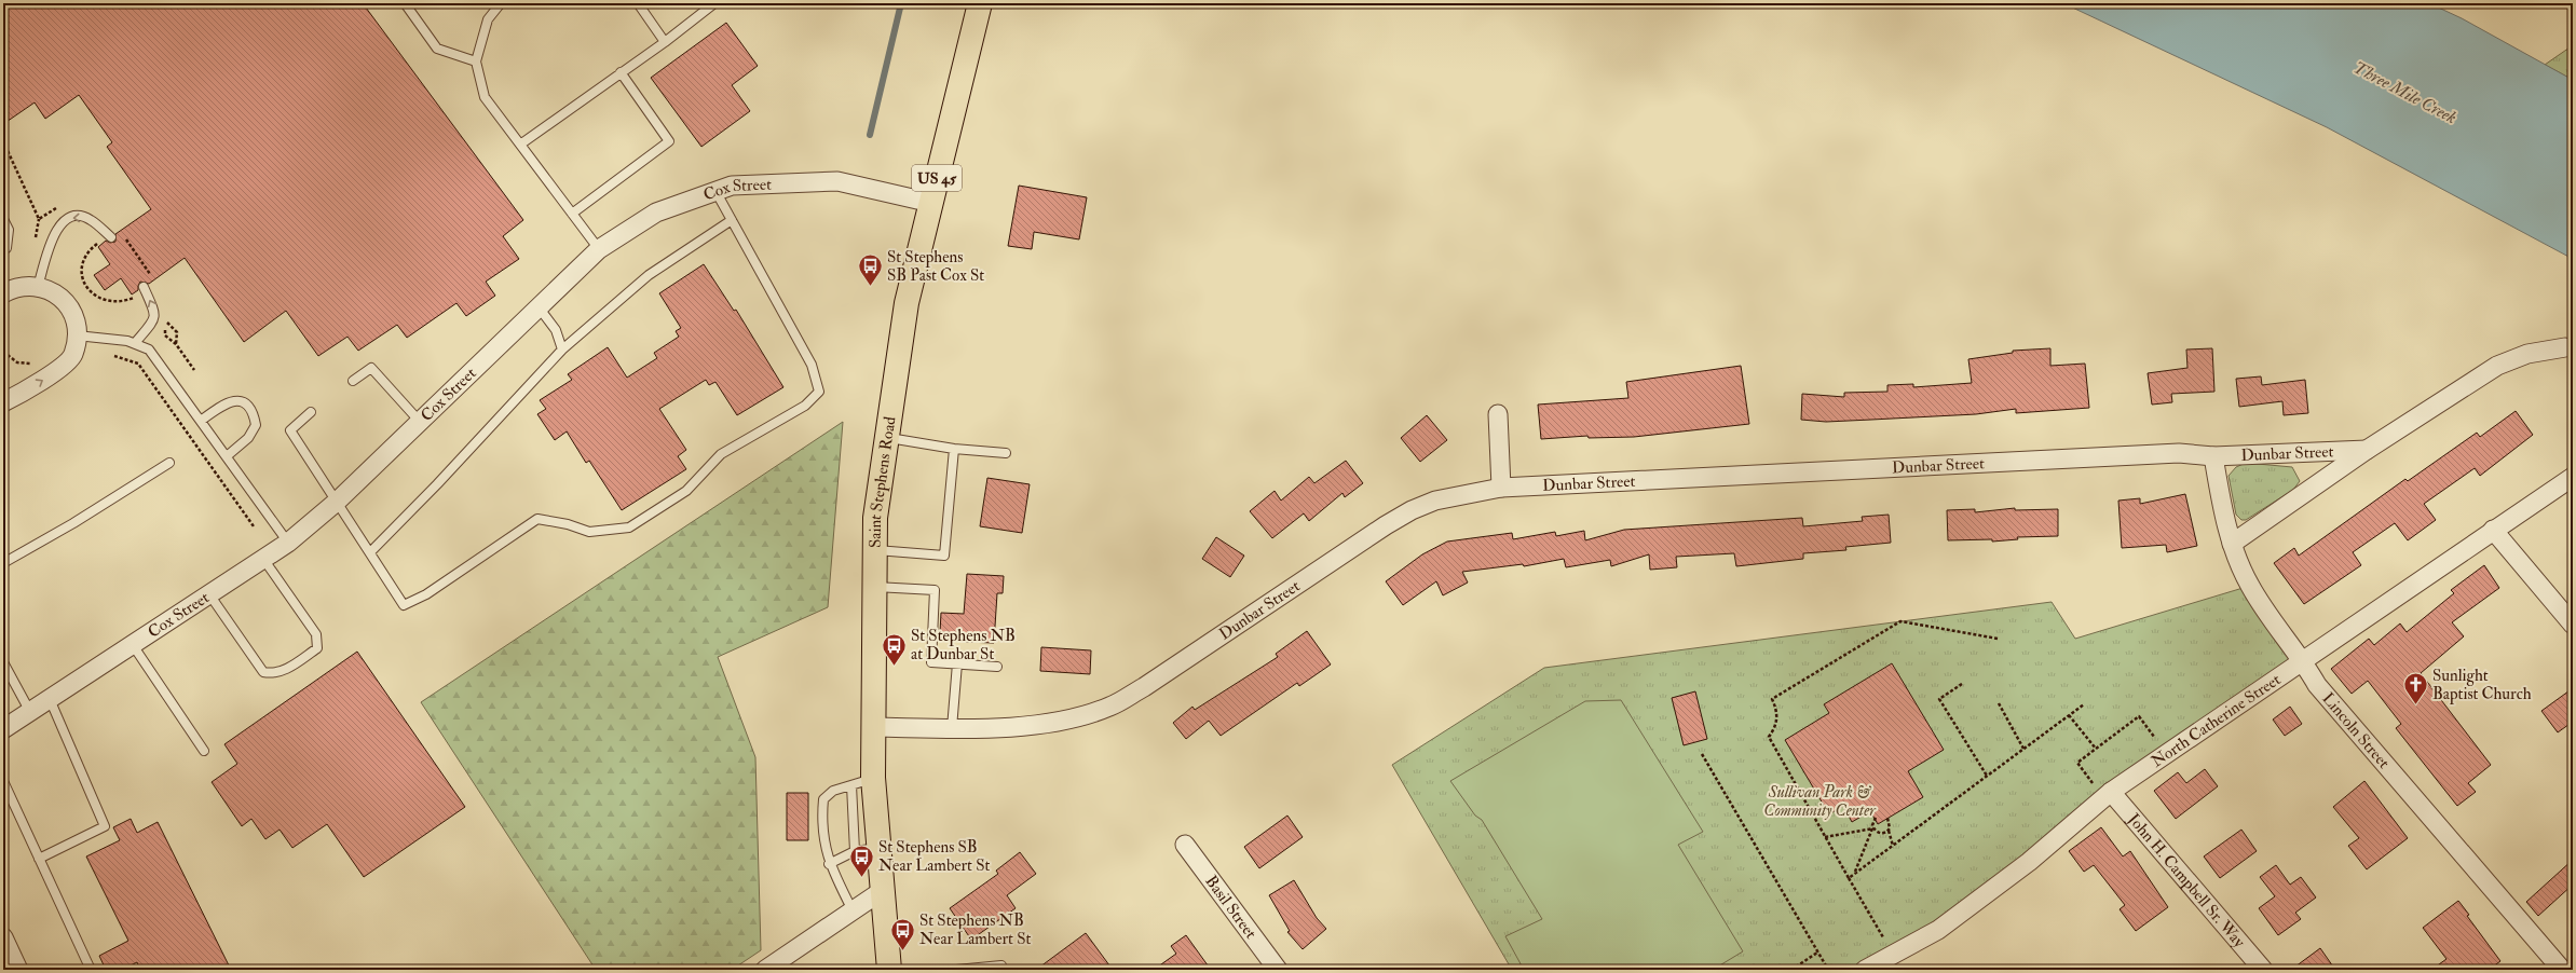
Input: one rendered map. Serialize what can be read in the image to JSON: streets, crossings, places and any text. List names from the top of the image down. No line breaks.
{"streets":{"main road":["US 45","Saint Stephens Road"],"street":["Cox Street","Dunbar Street","North Catherine Street","Lincoln Street","John H. Campbell Sr. Way","Basil Street"]},"crossings":[["Cox Street","Saint Stephens Road"],["Dunbar Street","Saint Stephens Road"],["Dunbar Street","Lincoln Street"],["North Catherine Street","Lincoln Street"],["North Catherine Street","John H. Campbell Sr. Way"]],"water":["Three Mile Creek"],"parks":["Sullivan Park & Community Center"],"places":{"bus stop":["St Stephens SB Past Cox St","St Stephens NB at Dunbar St","St Stephens SB Near Lambert St","St Stephens NB Near Lambert St"],"church":["Sunlight Baptist Church"]}}
